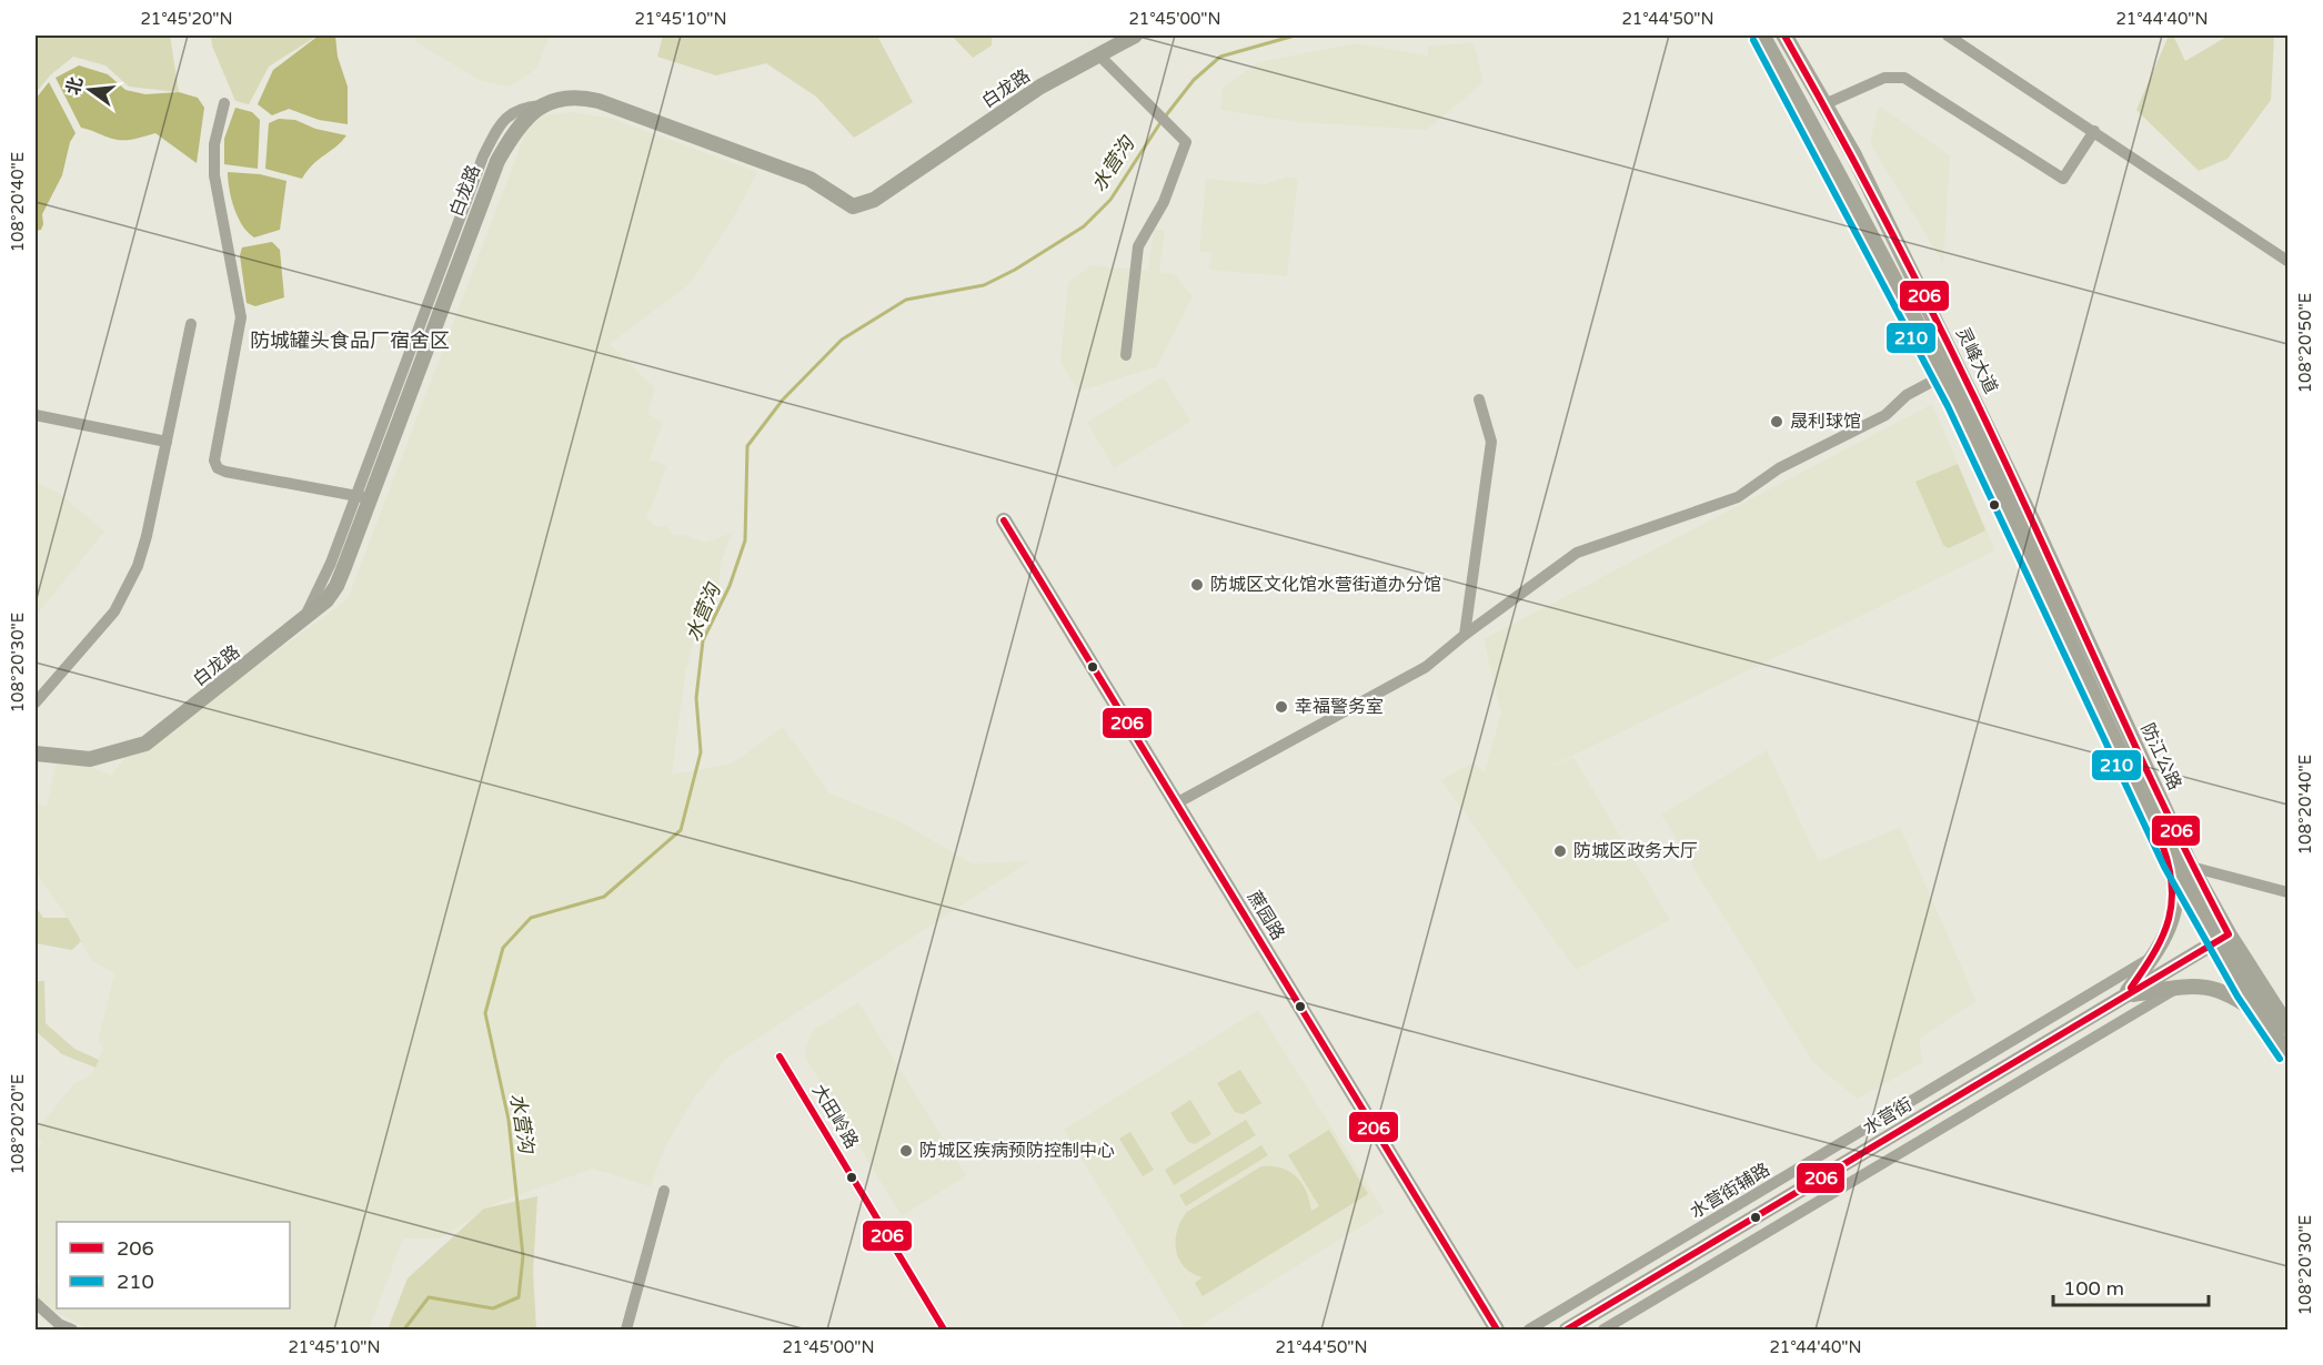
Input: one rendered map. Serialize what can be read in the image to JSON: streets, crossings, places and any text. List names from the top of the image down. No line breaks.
{"streets":{"main road":["灵峰大道","防江公路"],"street":["白龙路","蔗园路","大田岭路","水营街","水营街辅路"]},"crossings":[["灵峰大道","防江公路"],["防江公路","水营街"]],"districts":["防城罐头食品厂宿舍区"],"water":["水营沟"],"places":["晟利球馆","防城区文化馆水营街道办分馆","幸福警务室","防城区政务大厅","防城区疾病预防控制中心"],"lines":["transit line 206","transit line 210"],"legend":["206","210"],"scale_bar":"100 m","north":"left","coordinates":["21°45'20\"N","21°45'10\"N","21°45'00\"N","21°44'50\"N","21°44'40\"N","108°20'40\"E","108°20'50\"E","108°20'30\"E","108°20'20\"E"]}
